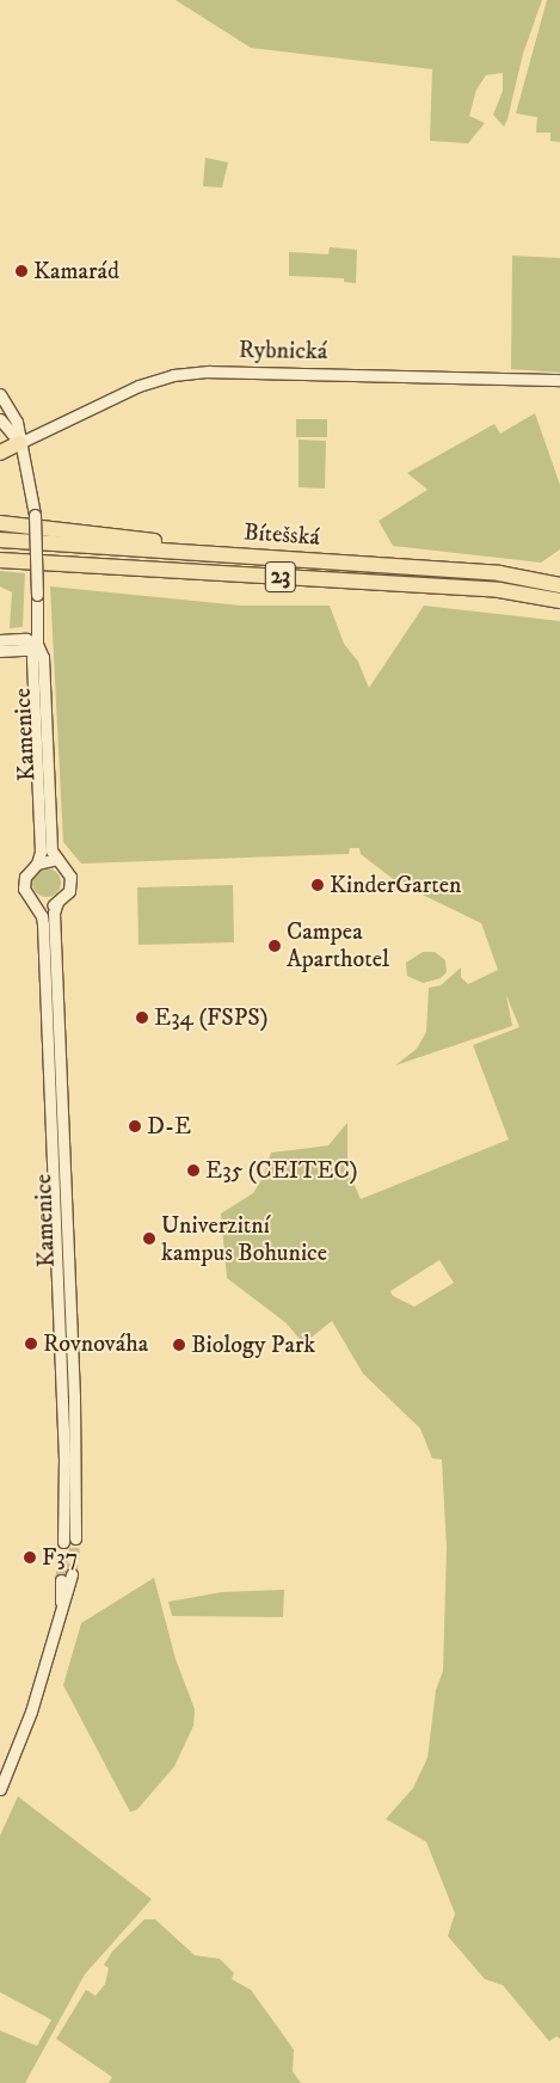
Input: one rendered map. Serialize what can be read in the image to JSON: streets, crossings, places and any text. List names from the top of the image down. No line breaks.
{"streets":{"highway":["Bítešská","23"],"street":["Rybnická","Kamenice"]},"crossings":[["Rybnická","Kamenice"]],"places":["Kamarád","KinderGarten","Campea Aparthotel","E34 (FSPS)","D-E","E35 (CEITEC)","Univerzitní kampus Bohunice","Rovnováha","Biology Park","F37"]}
